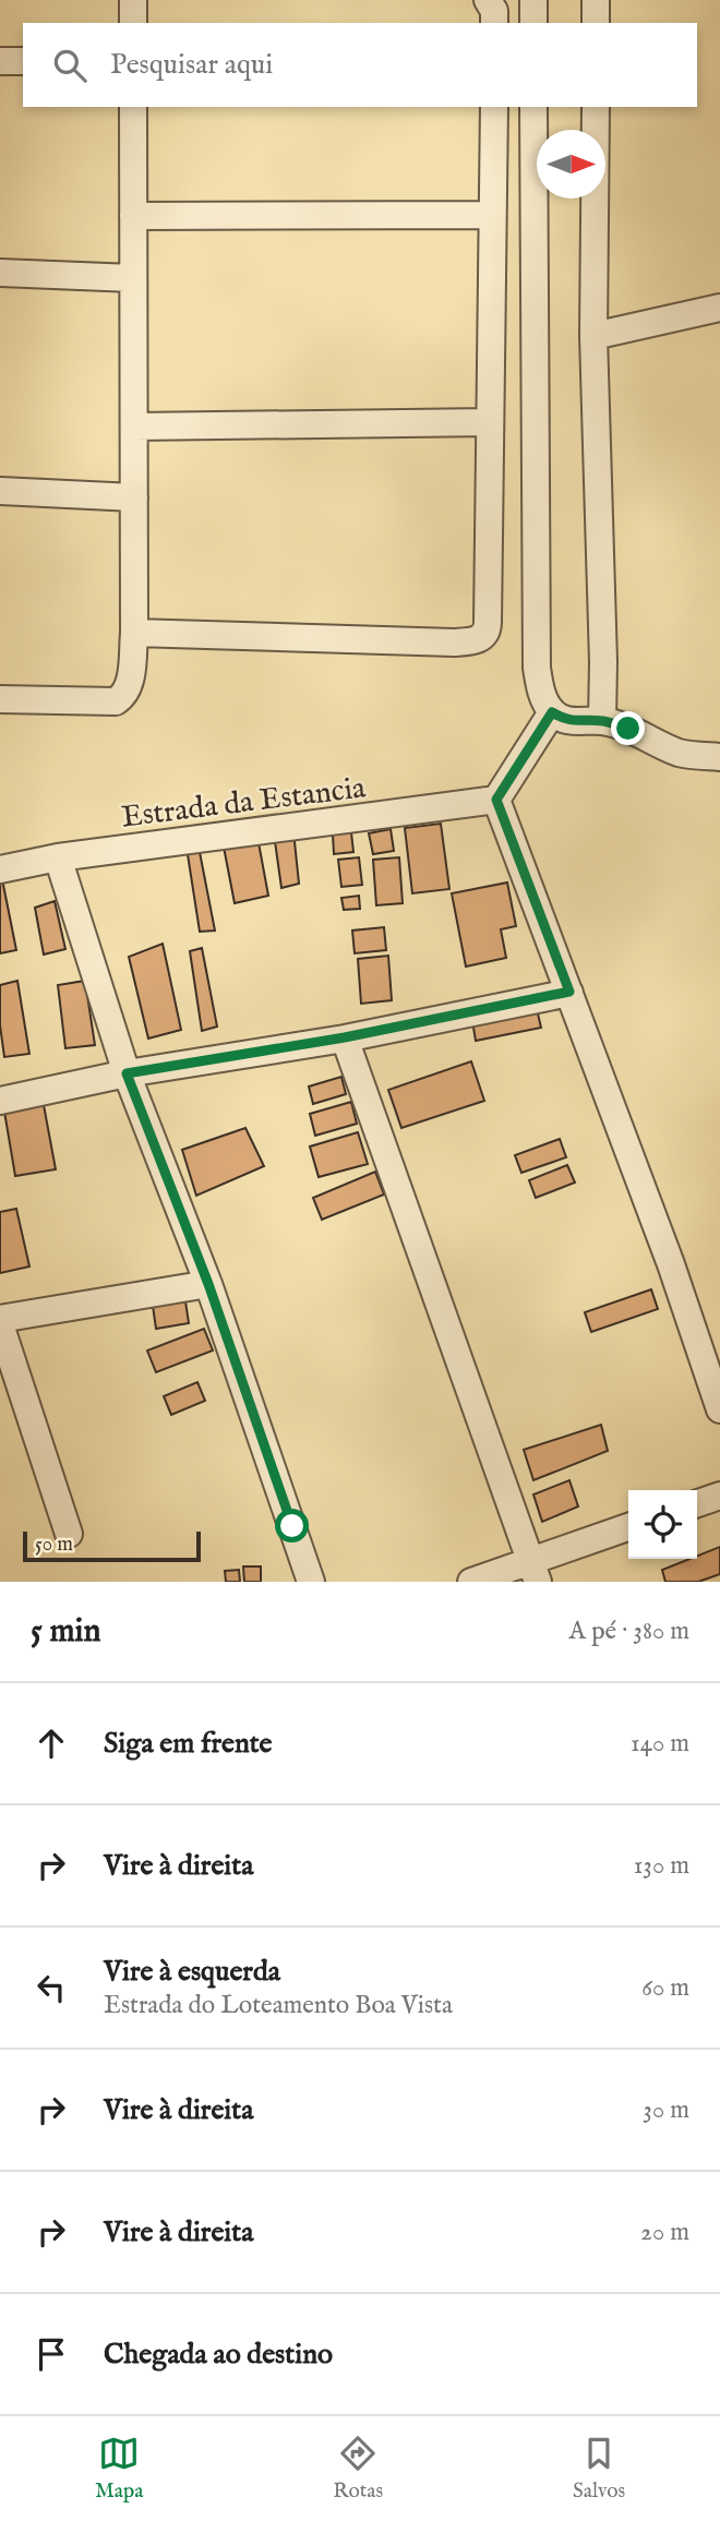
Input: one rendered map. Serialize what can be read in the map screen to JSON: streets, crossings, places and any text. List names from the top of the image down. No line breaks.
{"streets":{"street":["Estrada da Estancia"]},"scale_bar":"50 m","north":"right","page":{"search":"Pesquisar aqui","scale":"50 m","heading":["5 min","A pé · 380 m"],"list":[["Siga em frente","140 m"],["Vire à direita","130 m"],["Vire à esquerda","Estrada do Loteamento Boa Vista","60 m"],["Vire à direita","30 m"],["Vire à direita","20 m"],"Chegada ao destino"],"nav":["Mapa","Rotas","Salvos"]}}
